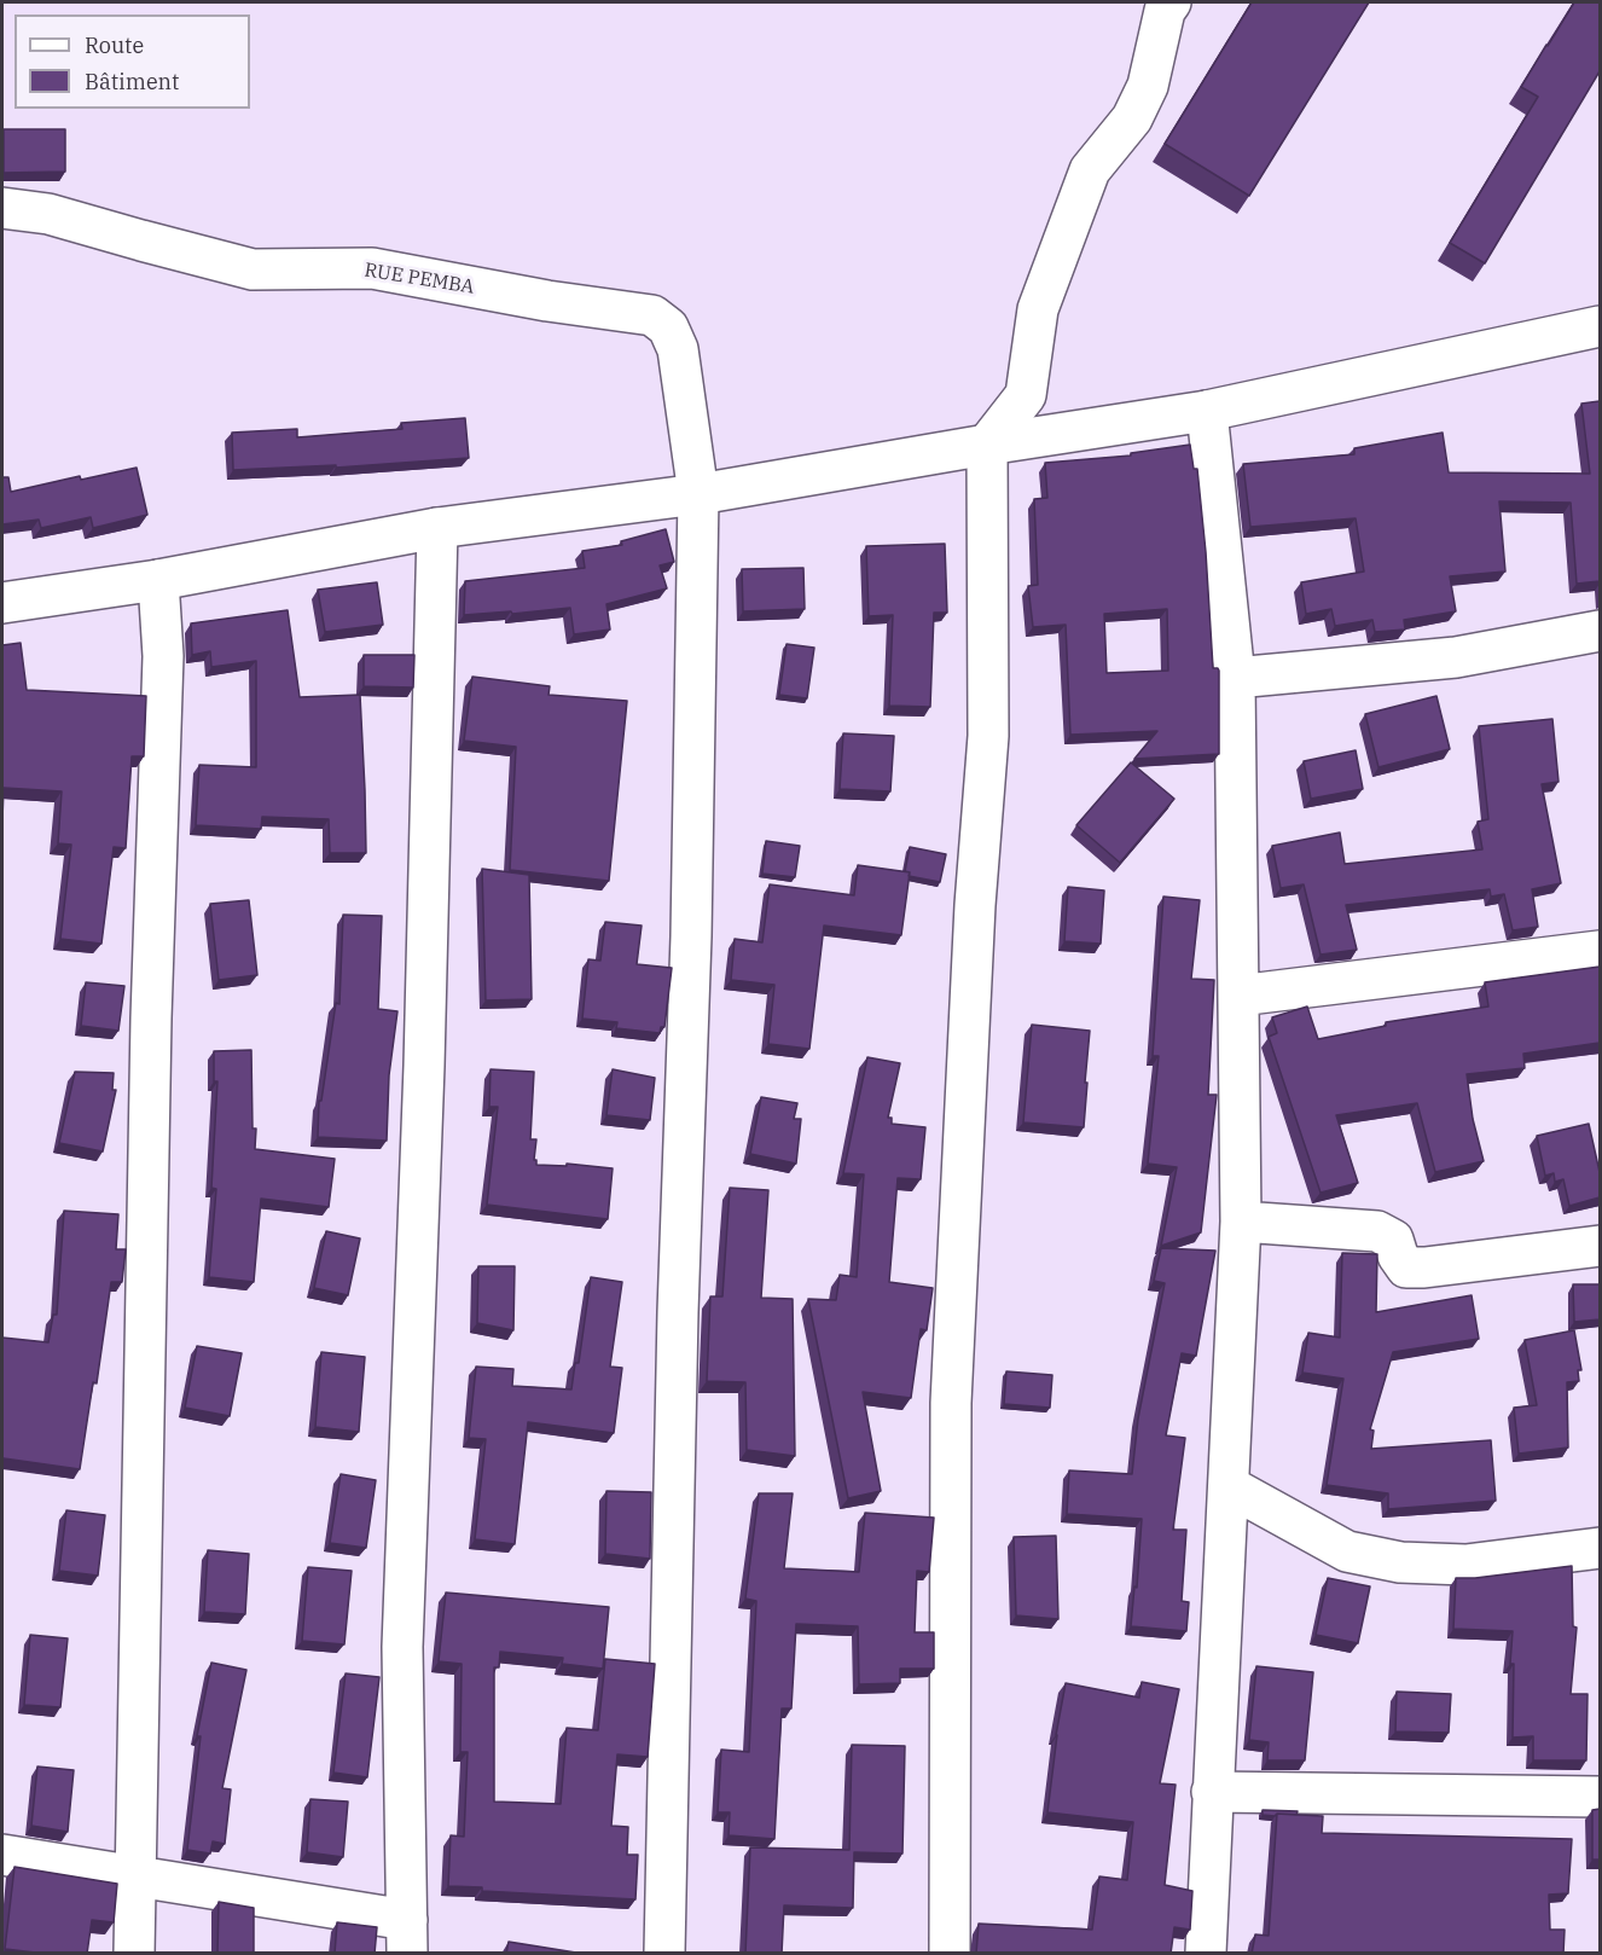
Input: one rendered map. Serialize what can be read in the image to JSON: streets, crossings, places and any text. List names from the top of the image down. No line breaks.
{"streets":{"main road":["RUE PEMBA"]},"legend":["Route","Bâtiment"]}
